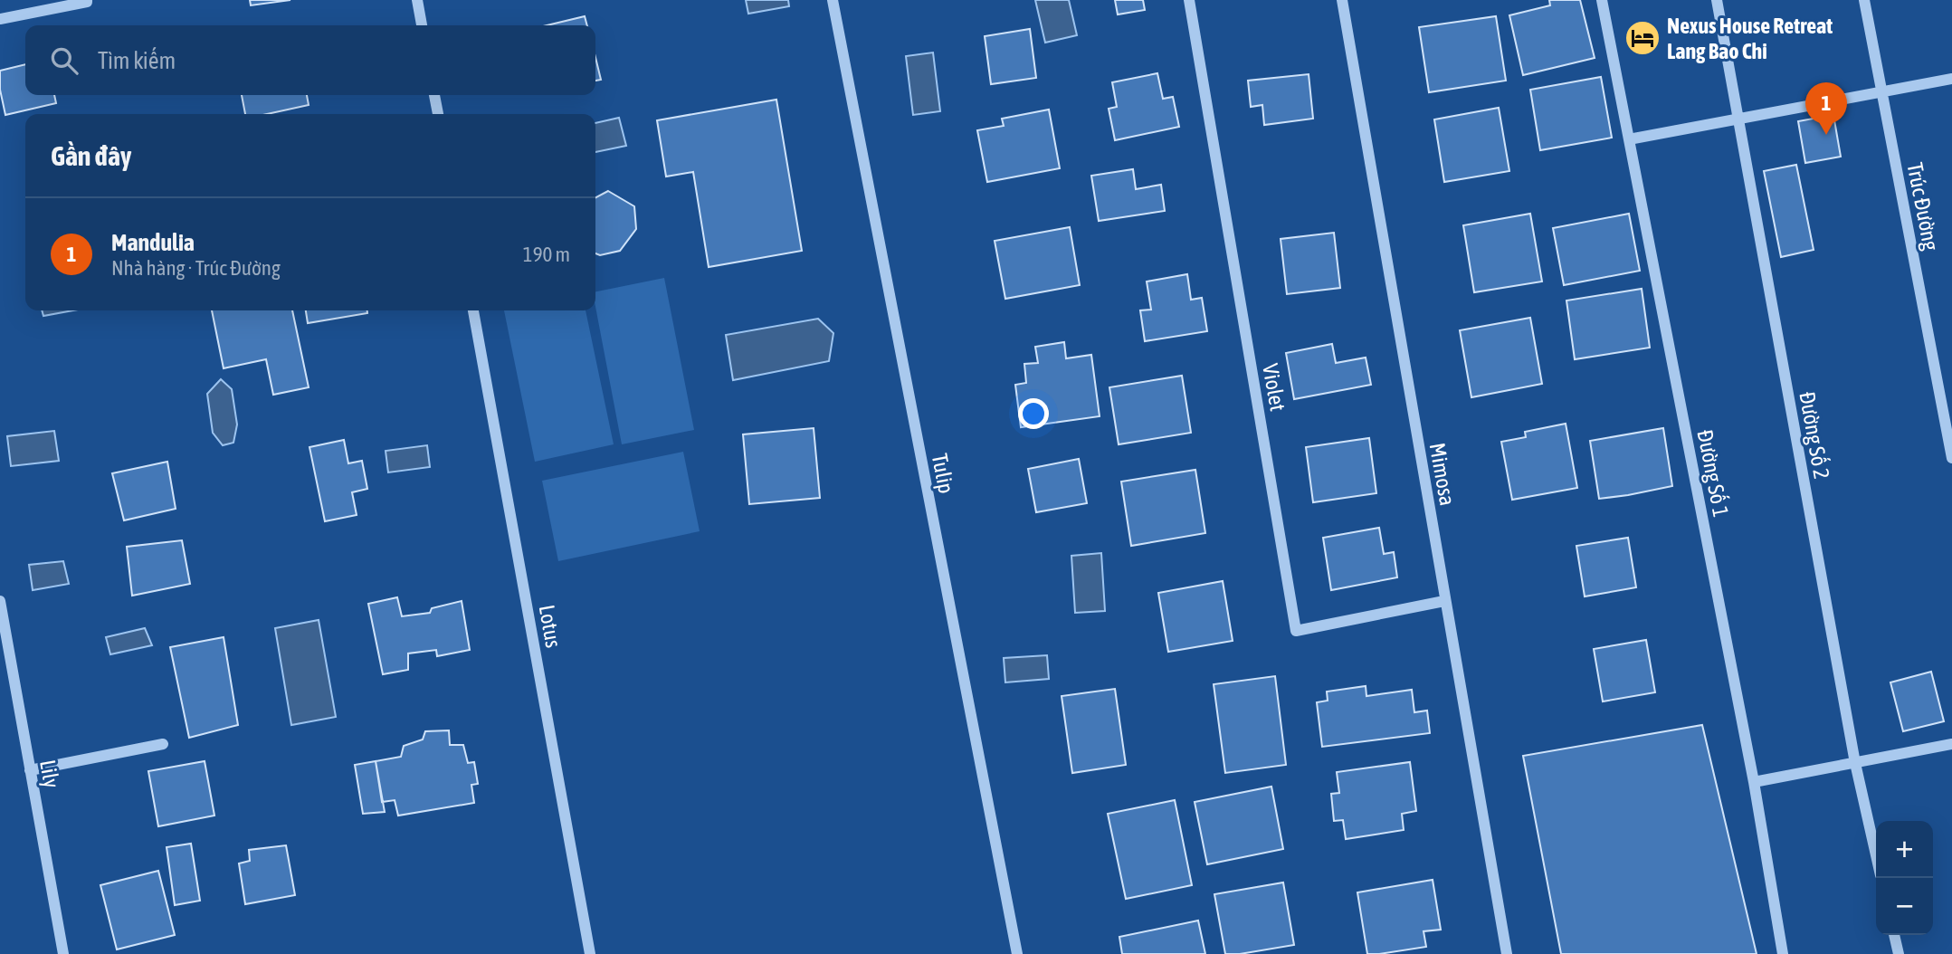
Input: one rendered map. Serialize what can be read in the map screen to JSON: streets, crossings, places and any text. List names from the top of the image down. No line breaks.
{"streets":{"street":["Trúc Đường","Violet","Đường Số 2","Tulip","Đường Số 1","Mimosa","Lotus","Lily"]},"crossings":[["Violet","Mimosa"]],"places":{"hotel":["Nexus House Retreat Lang Bao Chi"]},"page":{"search":"Tìm kiếm","pins":"1","heading":"Gần đây","list":[{"mark":"1","name":"Mandulia","note":"Nhà hàng · Trúc Đường","value":"190 m"}],"map_buttons":["+","−"]}}
